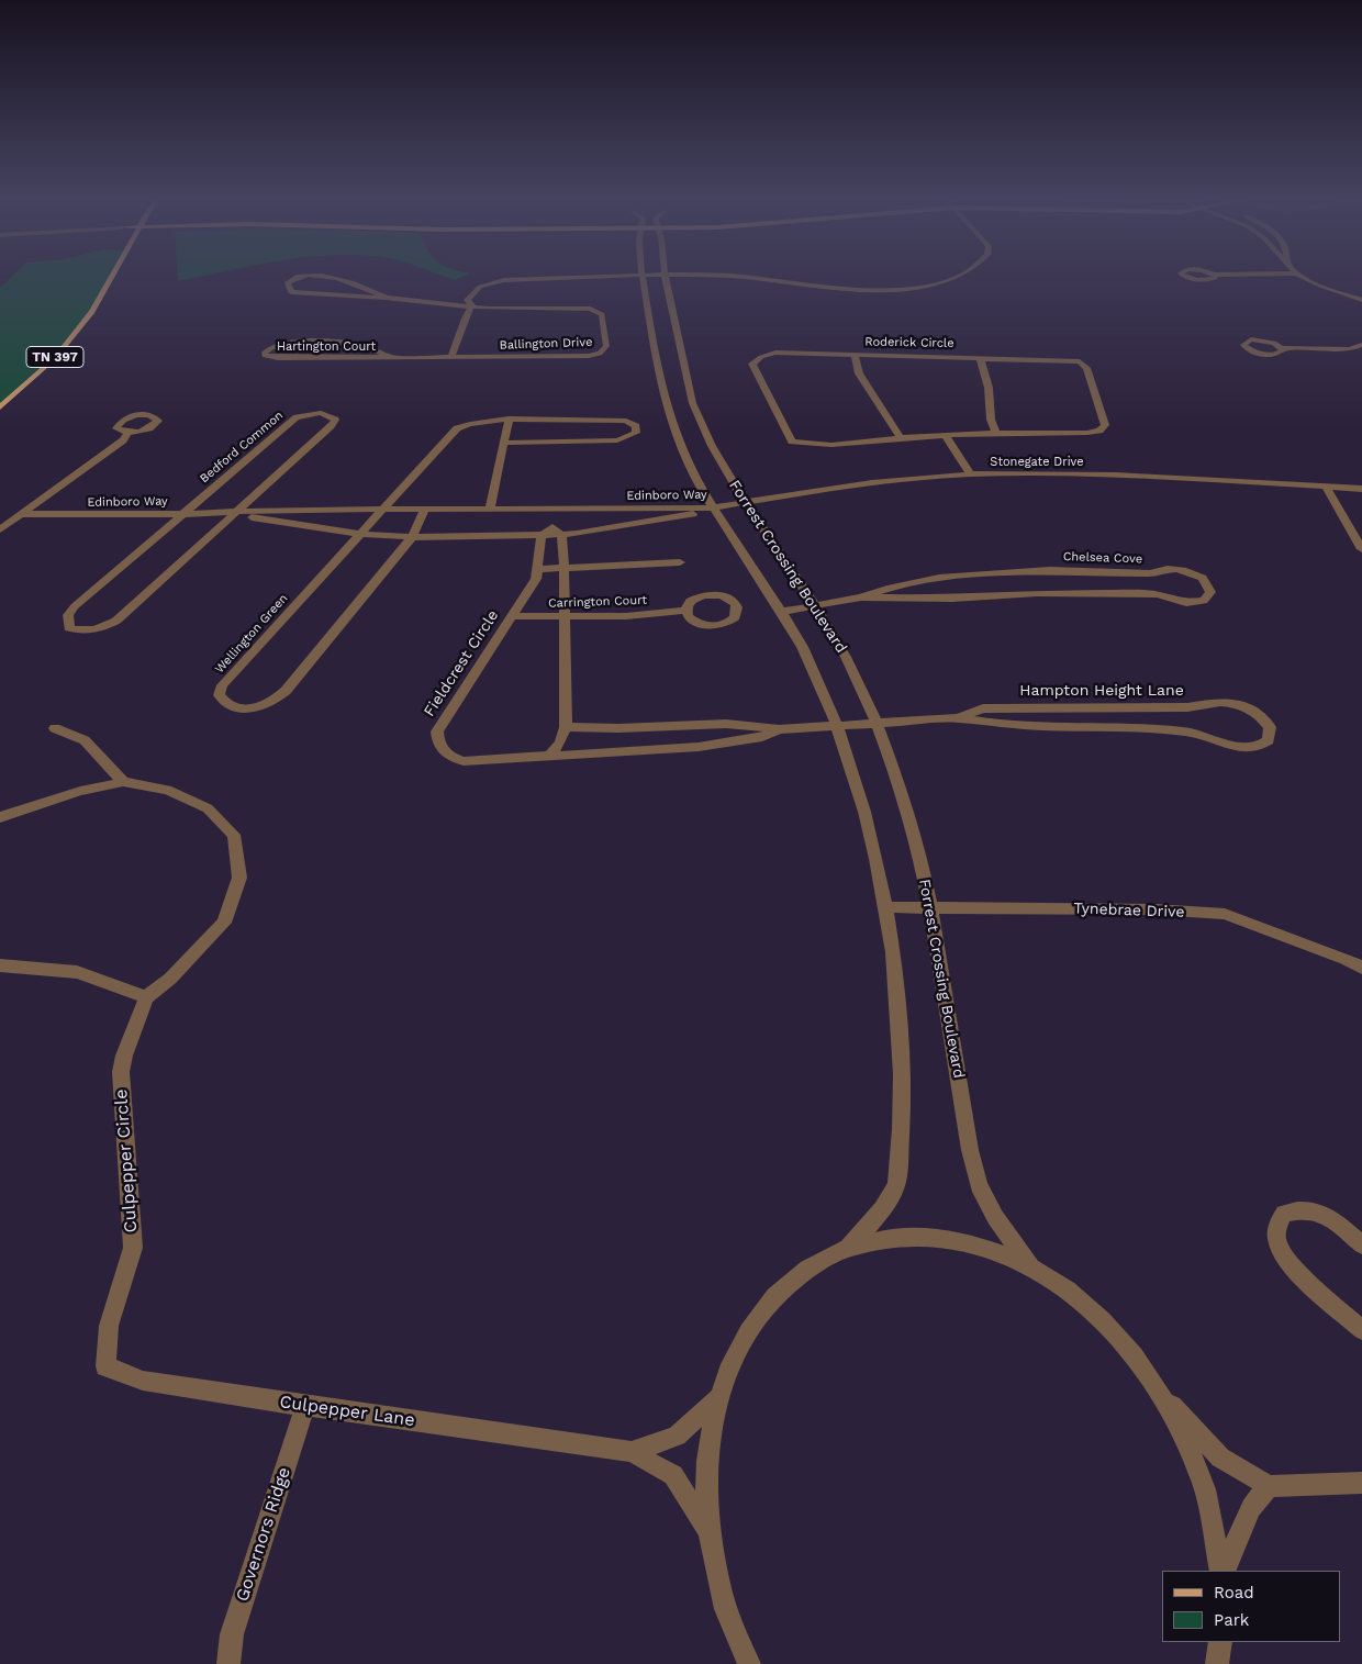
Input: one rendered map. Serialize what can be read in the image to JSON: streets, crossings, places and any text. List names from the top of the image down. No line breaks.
{"streets":{"main road":["TN 397"],"street":["Roderick Circle","Ballington Drive","Hartington Court","Bedford Common","Stonegate Drive","Edinboro Way","Chelsea Cove","Forrest Crossing Boulevard","Carrington Court","Wellington Green","Fieldcrest Circle","Hampton Height Lane","Tynebrae Drive","Culpepper Circle","Culpepper Lane","Governors Ridge"]},"crossings":[["Ballington Drive","Hartington Court"],["Bedford Common","Edinboro Way"],["Stonegate Drive","Edinboro Way"],["Stonegate Drive","Forrest Crossing Boulevard"],["Edinboro Way","Forrest Crossing Boulevard"],["Edinboro Way","Wellington Green"],["Edinboro Way","Fieldcrest Circle"],["Chelsea Cove","Forrest Crossing Boulevard"],["Forrest Crossing Boulevard","Fieldcrest Circle"],["Forrest Crossing Boulevard","Hampton Height Lane"],["Forrest Crossing Boulevard","Tynebrae Drive"],["Carrington Court","Fieldcrest Circle"],["Fieldcrest Circle","Hampton Height Lane"],["Culpepper Circle","Culpepper Lane"],["Culpepper Lane","Governors Ridge"]],"legend":["Road","Park"]}
